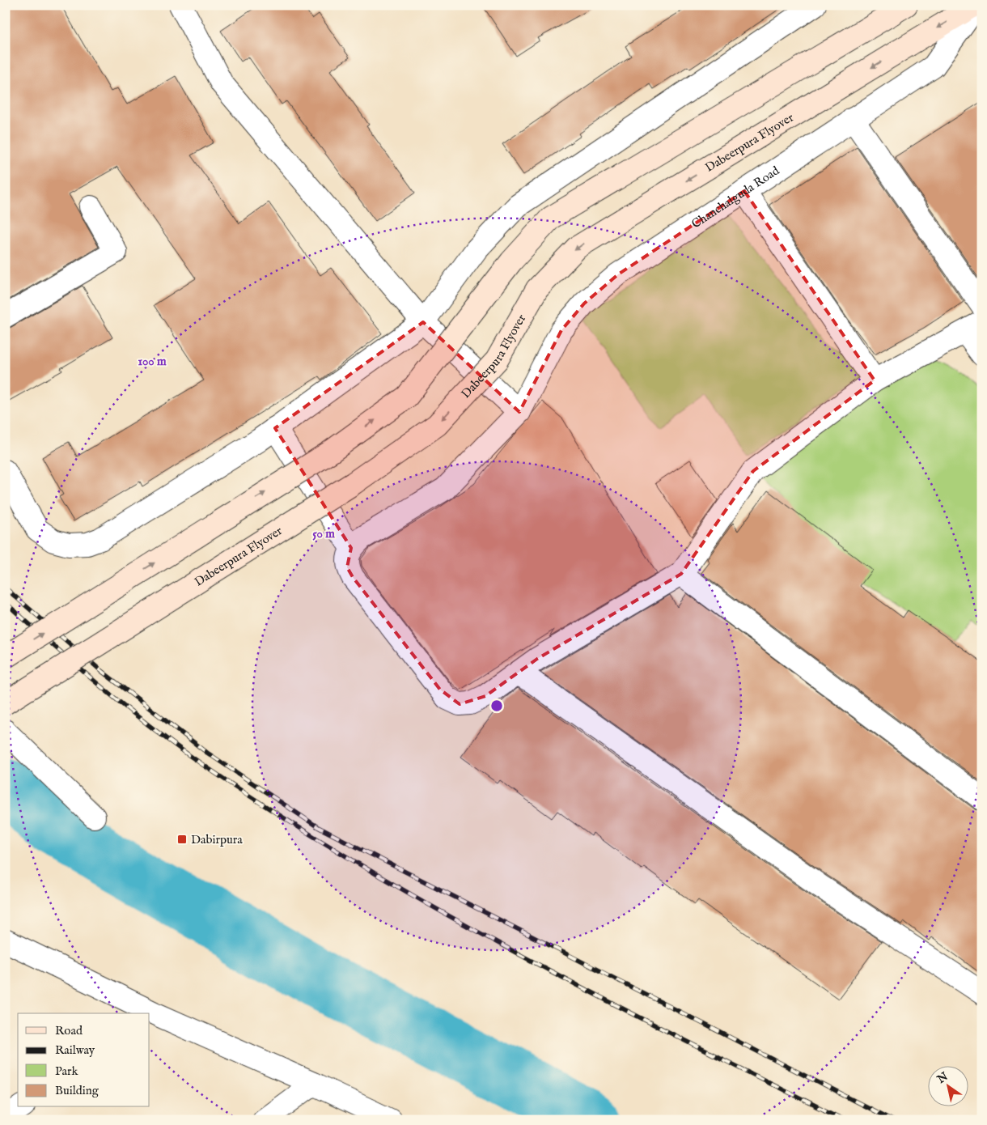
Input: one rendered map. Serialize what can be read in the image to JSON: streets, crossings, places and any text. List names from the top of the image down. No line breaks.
{"streets":{"main road":["Dabeerpura Flyover"],"street":["Chanchalguda Road"]},"crossings":[["Dabeerpura Flyover","Chanchalguda Road"]],"places":{"transit":["Dabirpura"]},"legend":["Road","Railway","Park","Building"],"north":"top left","rings":["100 m","50 m"]}
